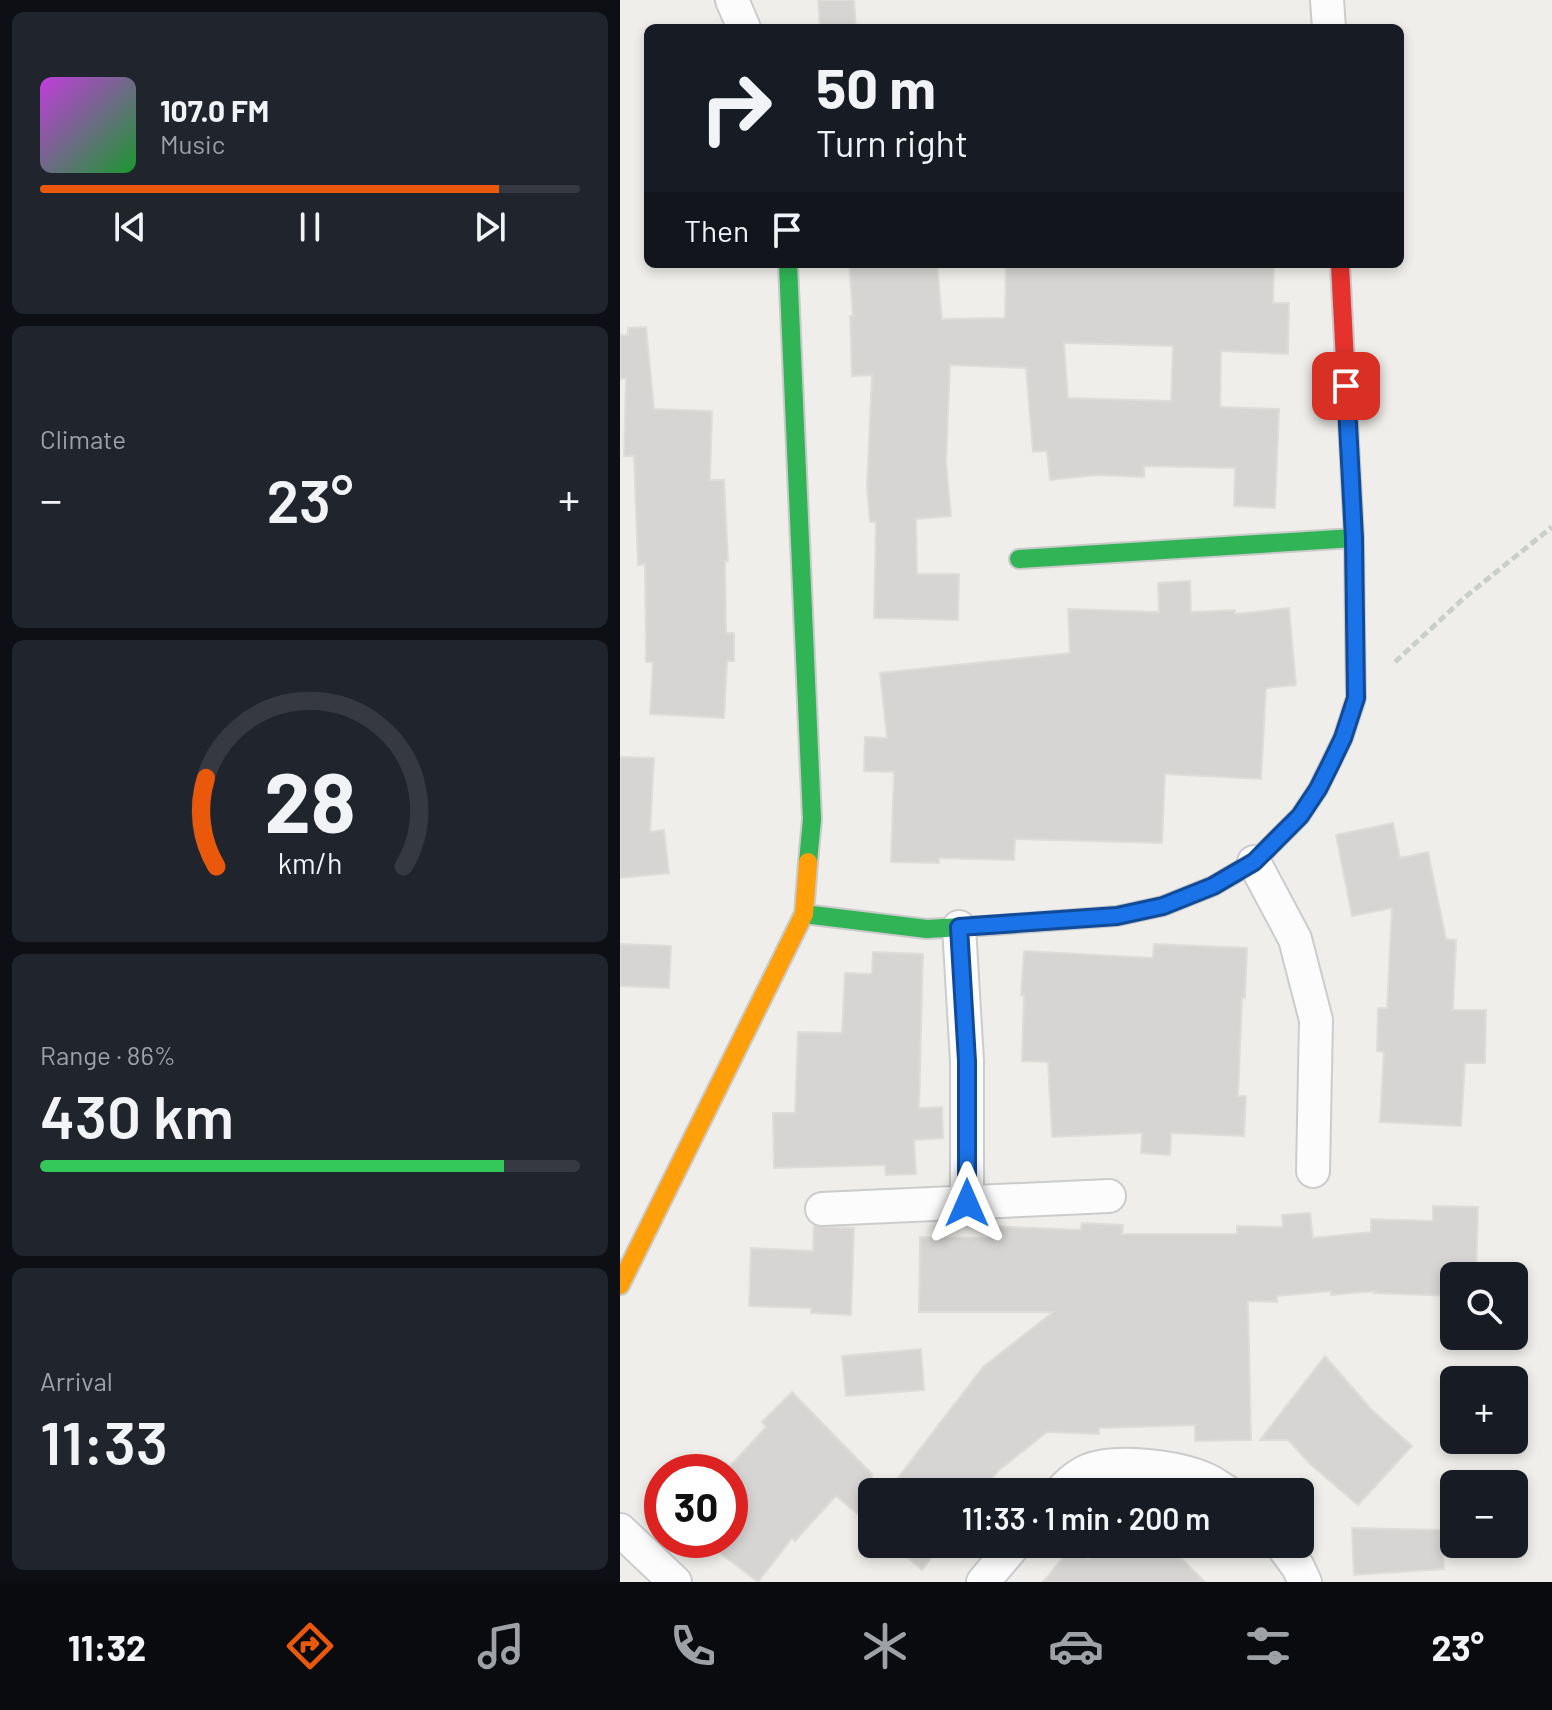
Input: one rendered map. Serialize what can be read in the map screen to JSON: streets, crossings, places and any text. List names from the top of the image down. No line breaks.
{"page":{"turn":["50 m","Turn right"],"song":["107.0 FM","Music"],"then":"Then","tile":["Climate",["Range · 86%","430 km"],["Arrival","11:33"]],"heat":["−","23°","+"],"map_buttons":["+","−"],"limit":"30","trip":"11:33 · 1 min · 200 m","tabs":["11:32","23°"],"gauge":["28","km/h"]}}
